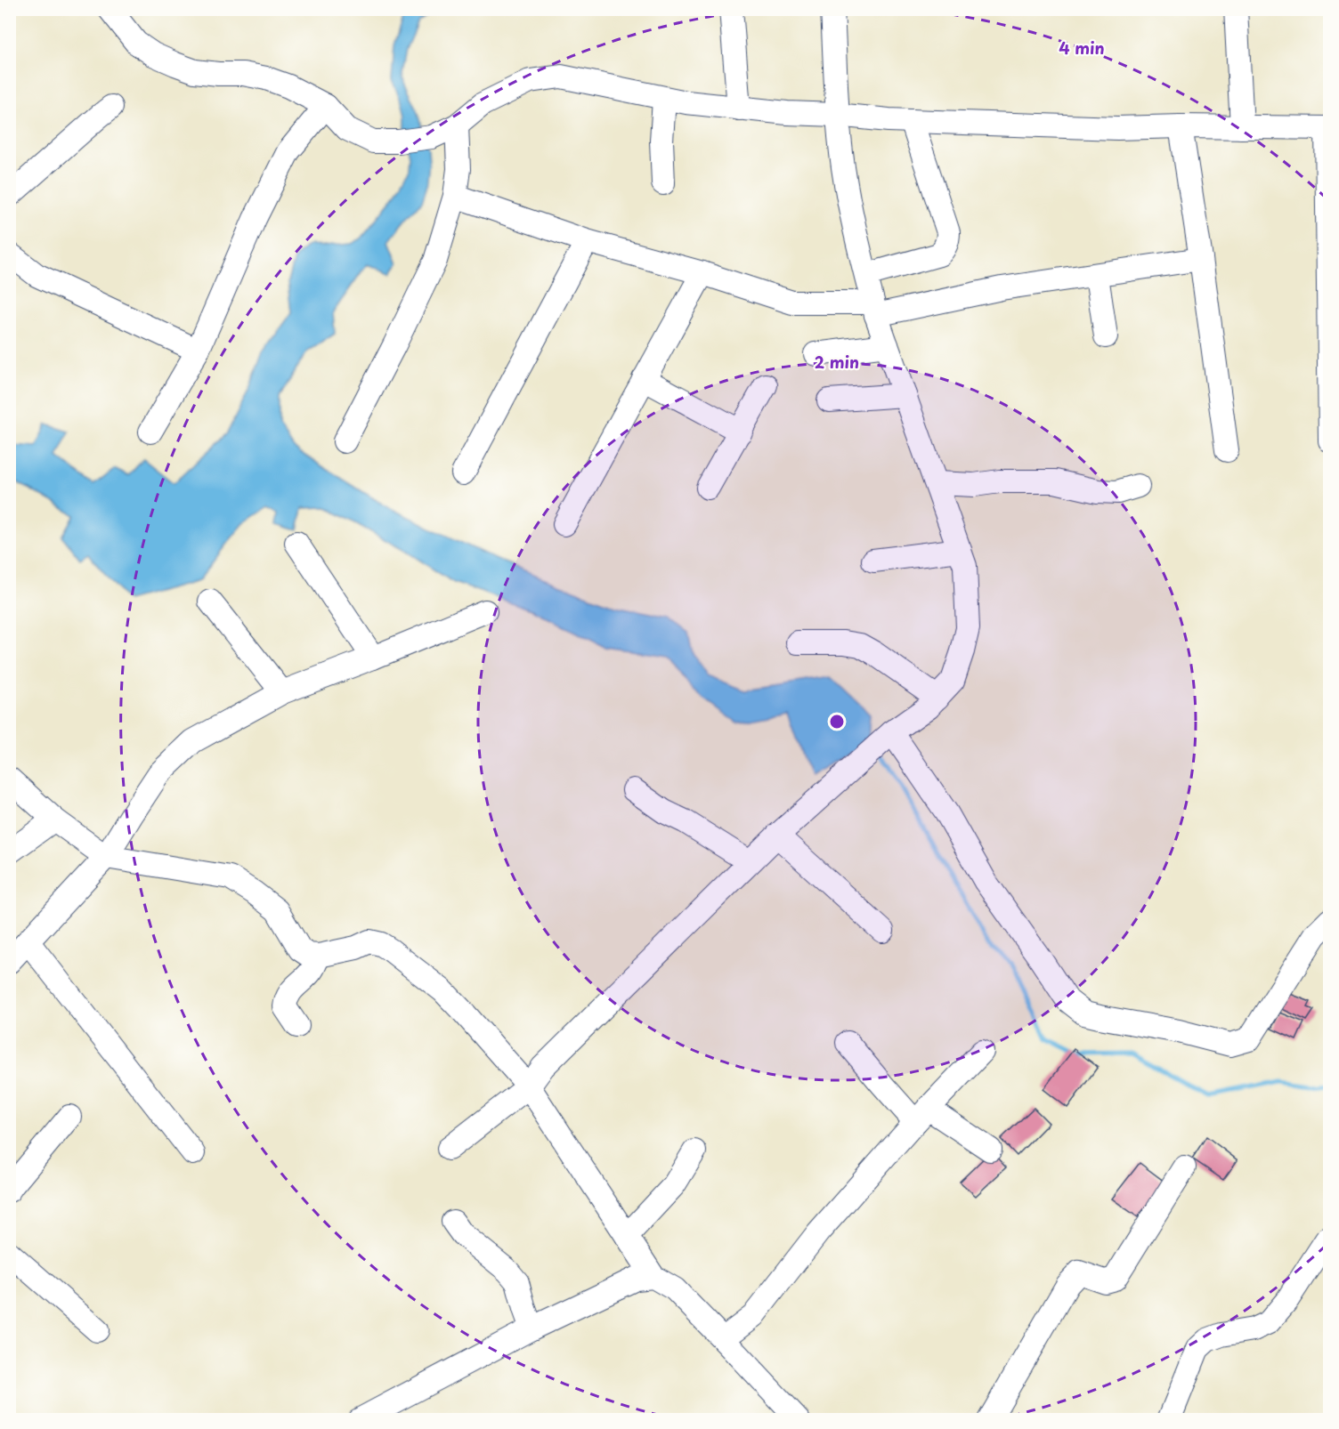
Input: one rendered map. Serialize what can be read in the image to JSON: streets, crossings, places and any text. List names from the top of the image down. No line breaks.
{"rings":["4 min","2 min"]}
